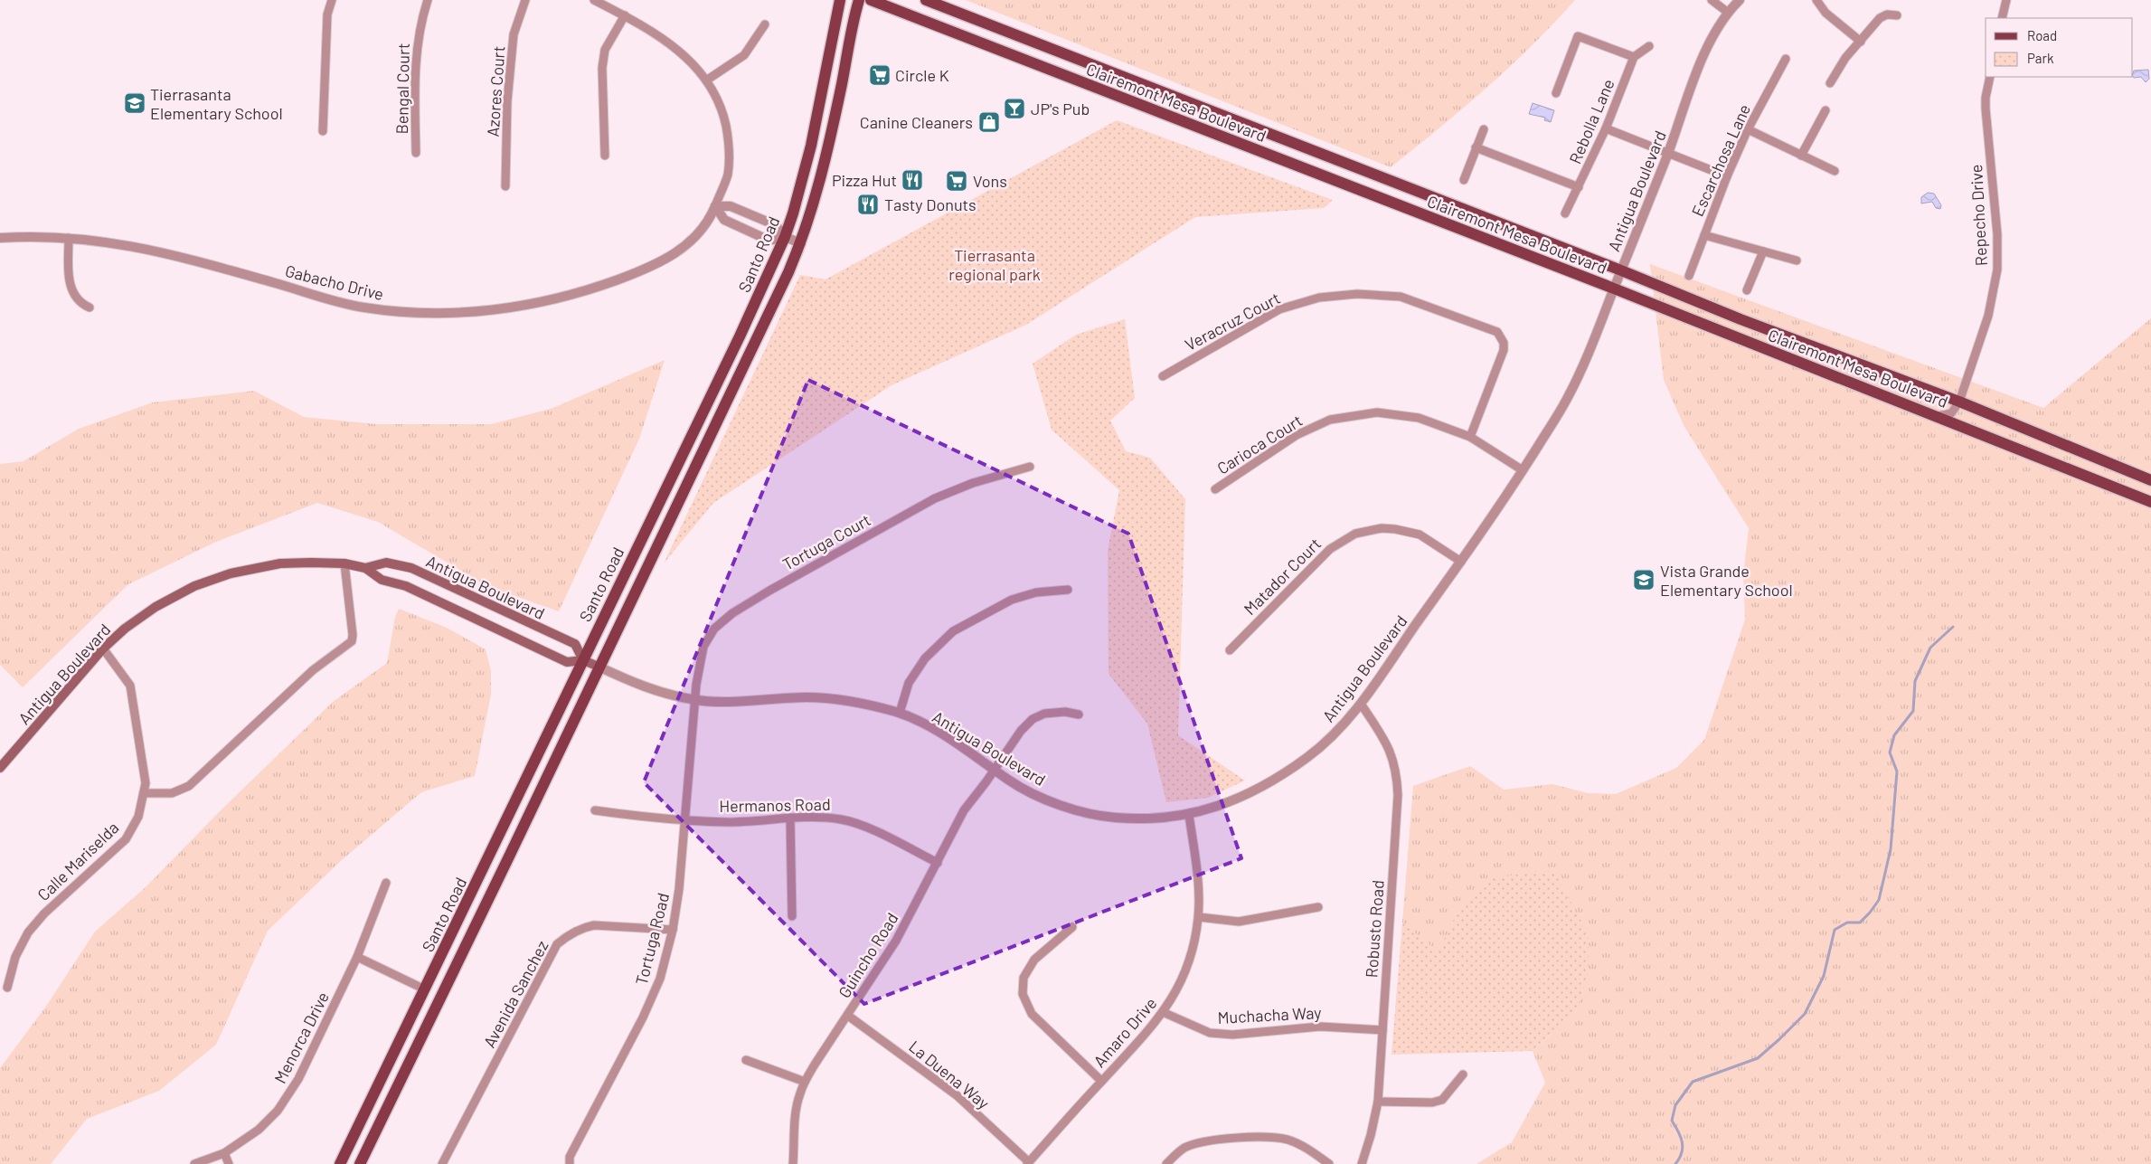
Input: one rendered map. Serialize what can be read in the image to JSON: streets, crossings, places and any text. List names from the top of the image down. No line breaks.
{"streets":{"main road":["Clairemont Mesa Boulevard","Antigua Boulevard","Santo Road"],"street":["Bengal Court","Azores Court","Rebolla Lane","Escarchosa Lane","Repecho Drive","Gabacho Drive","Veracruz Court","Carioca Court","Tortuga Court","Matador Court","Hermanos Road","Calle Mariselda","Robusto Road","Tortuga Road","Guincho Road","Avenida Sanchez","Muchacha Way","Amaro Drive","Menorca Drive","La Duena Way"]},"crossings":[["Clairemont Mesa Boulevard","Antigua Boulevard"],["Clairemont Mesa Boulevard","Repecho Drive"],["Antigua Boulevard","Santo Road"],["Antigua Boulevard","Carioca Court"],["Antigua Boulevard","Tortuga Court"],["Antigua Boulevard","Matador Court"],["Antigua Boulevard","Calle Mariselda"],["Antigua Boulevard","Robusto Road"],["Antigua Boulevard","Tortuga Road"],["Antigua Boulevard","Guincho Road"],["Antigua Boulevard","Amaro Drive"],["Veracruz Court","Carioca Court"],["Tortuga Court","Tortuga Road"],["Hermanos Road","Tortuga Road"],["Hermanos Road","Guincho Road"],["Robusto Road","Muchacha Way"],["Tortuga Road","Avenida Sanchez"],["Guincho Road","La Duena Way"],["Muchacha Way","Amaro Drive"],["Amaro Drive","La Duena Way"]],"parks":["Tierrasanta regional park"],"places":{"supermarket":["Circle K","Vons"],"school or university":["Tierrasanta Elementary School","Vista Grande Elementary School"],"bar":["JP's Pub"],"shop":["Canine Cleaners"],"restaurant":["Pizza Hut","Tasty Donuts"]},"legend":["Road","Park"]}
